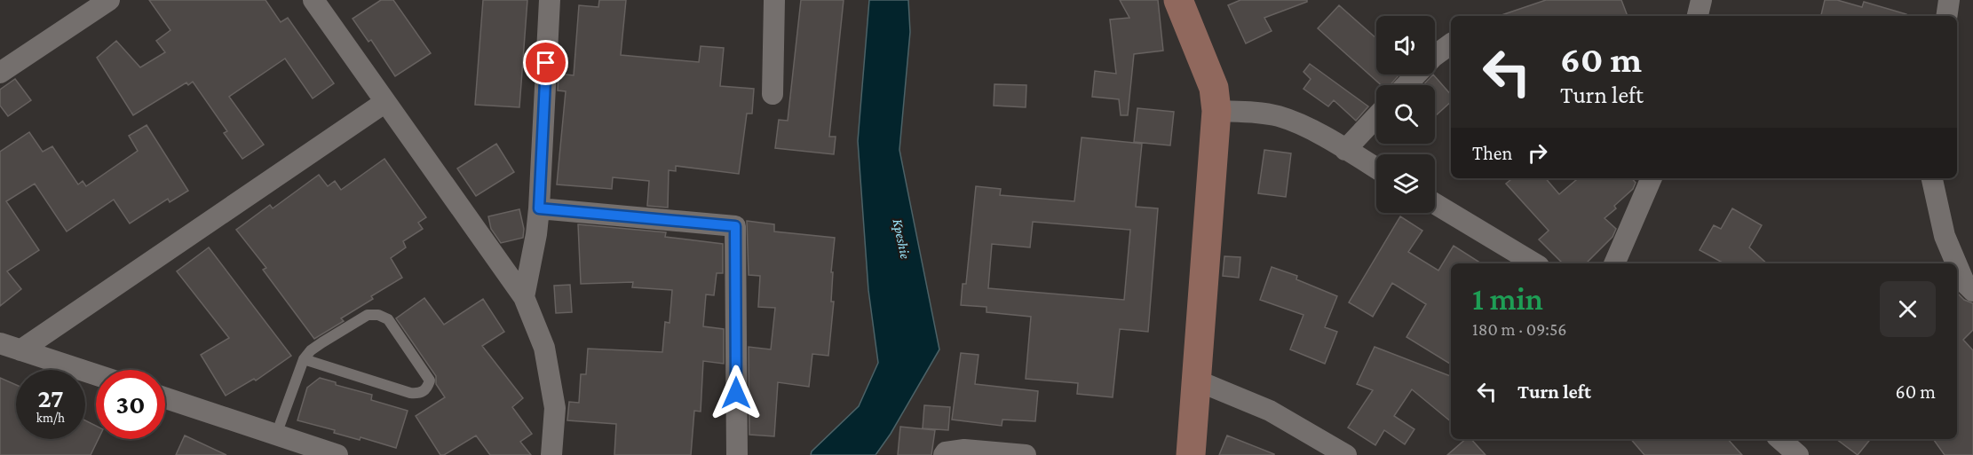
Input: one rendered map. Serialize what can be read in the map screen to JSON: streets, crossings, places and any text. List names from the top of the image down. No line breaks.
{"water":["Kpeshie"],"page":{"turn":["60 m","Turn left"],"then":"Then","heading":["1 min","180 m · 09:56"],"list":[{"name":"Turn left","value":"60 m"}],"speed":"27 km/h","limit":"30"}}
